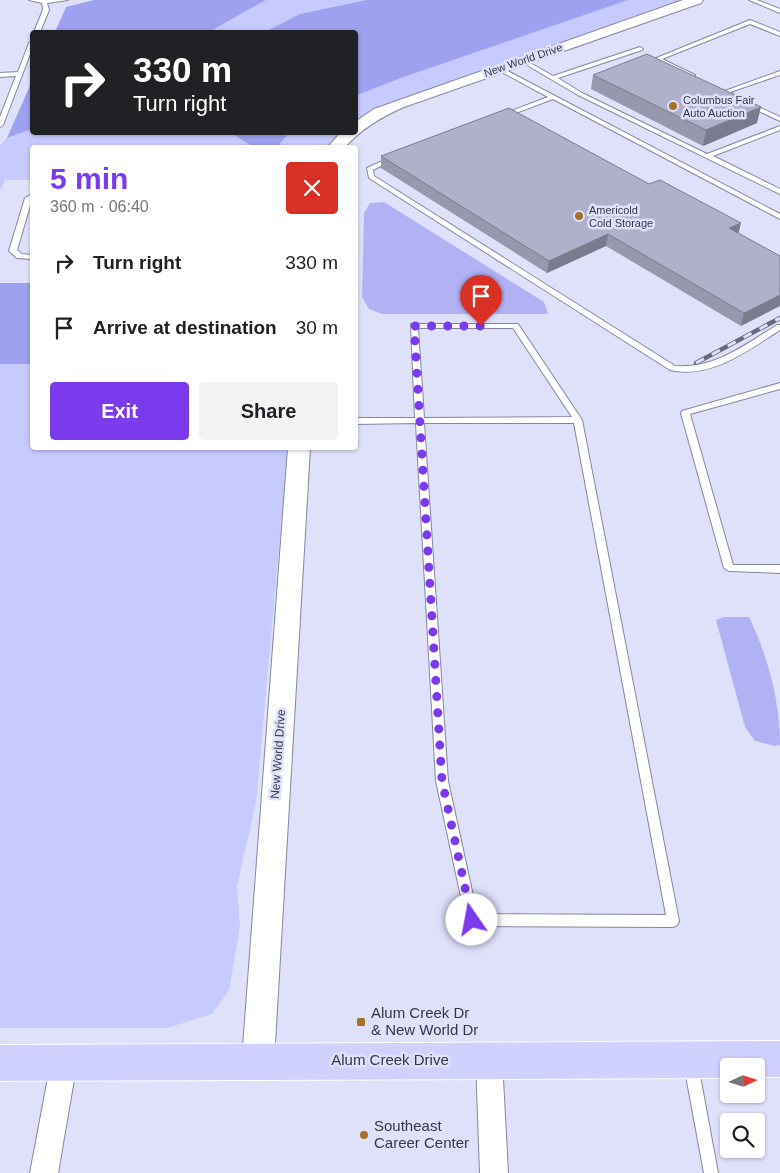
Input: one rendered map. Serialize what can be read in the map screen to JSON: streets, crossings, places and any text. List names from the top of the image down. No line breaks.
{"streets":{"main road":["Alum Creek Drive"],"street":["New World Drive"]},"crossings":[["New World Drive","Alum Creek Drive"]],"places":{"other":["Columbus Fair Auto Auction","Americold Cold Storage","Southeast Career Center"],"transit":["Alum Creek Dr & New World Dr"]},"north":"right","page":{"turn":["330 m","Turn right"],"heading":["5 min","360 m · 06:40"],"list":[{"name":"Turn right","value":"330 m"},{"name":"Arrive at destination","value":"30 m"}],"buttons":["Exit","Share"]}}
